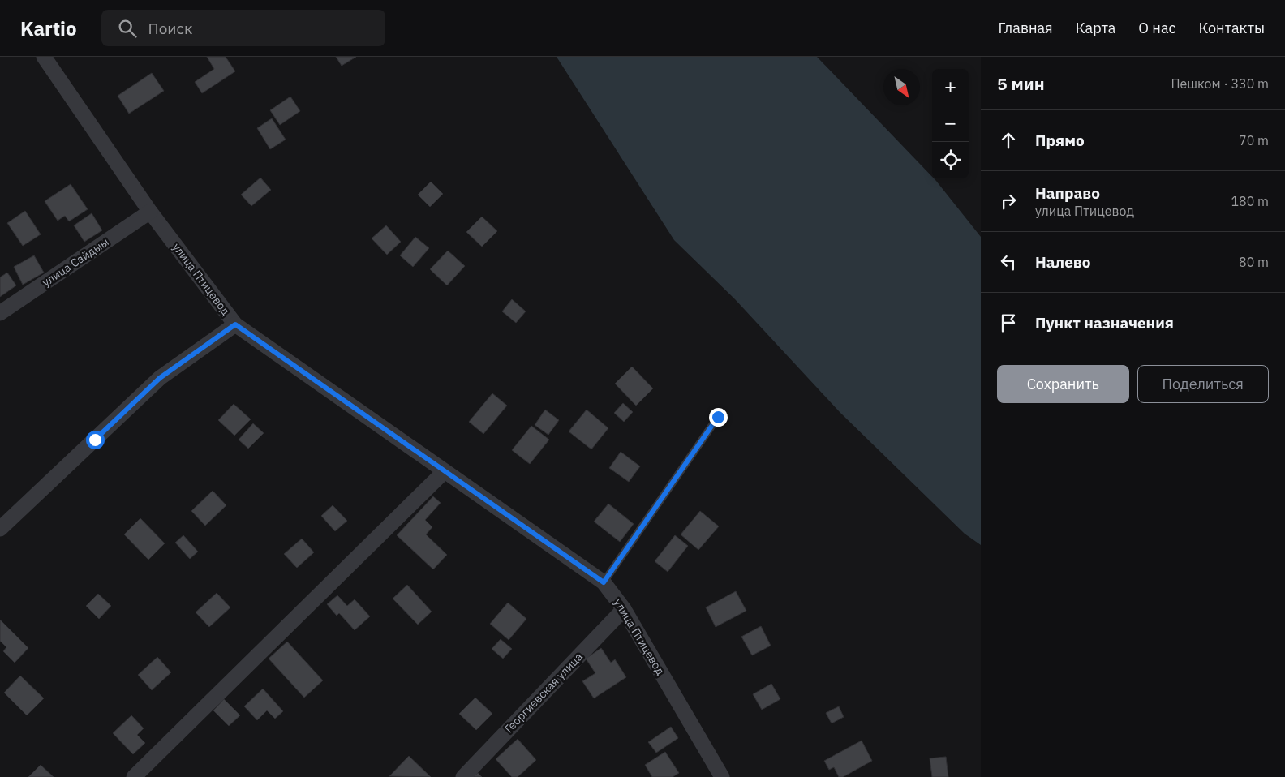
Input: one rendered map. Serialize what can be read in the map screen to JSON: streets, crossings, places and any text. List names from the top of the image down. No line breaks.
{"streets":{"street":["улица Сайдыы","улица Птицевод","Георгиевская улица"]},"crossings":[["улица Сайдыы","улица Птицевод"],["улица Птицевод","Георгиевская улица"]],"north":"bottom right","page":{"header":"Kartio","search":"Поиск","nav":["Главная","Карта","О нас","Контакты"],"heading":["5 мин","Пешком · 330 m"],"map_buttons":["+","−"],"list":[["Прямо","70 m"],["Направо","улица Птицевод","180 m"],["Налево","80 m"],"Пункт назначения"],"buttons":["Сохранить","Поделиться"]}}
